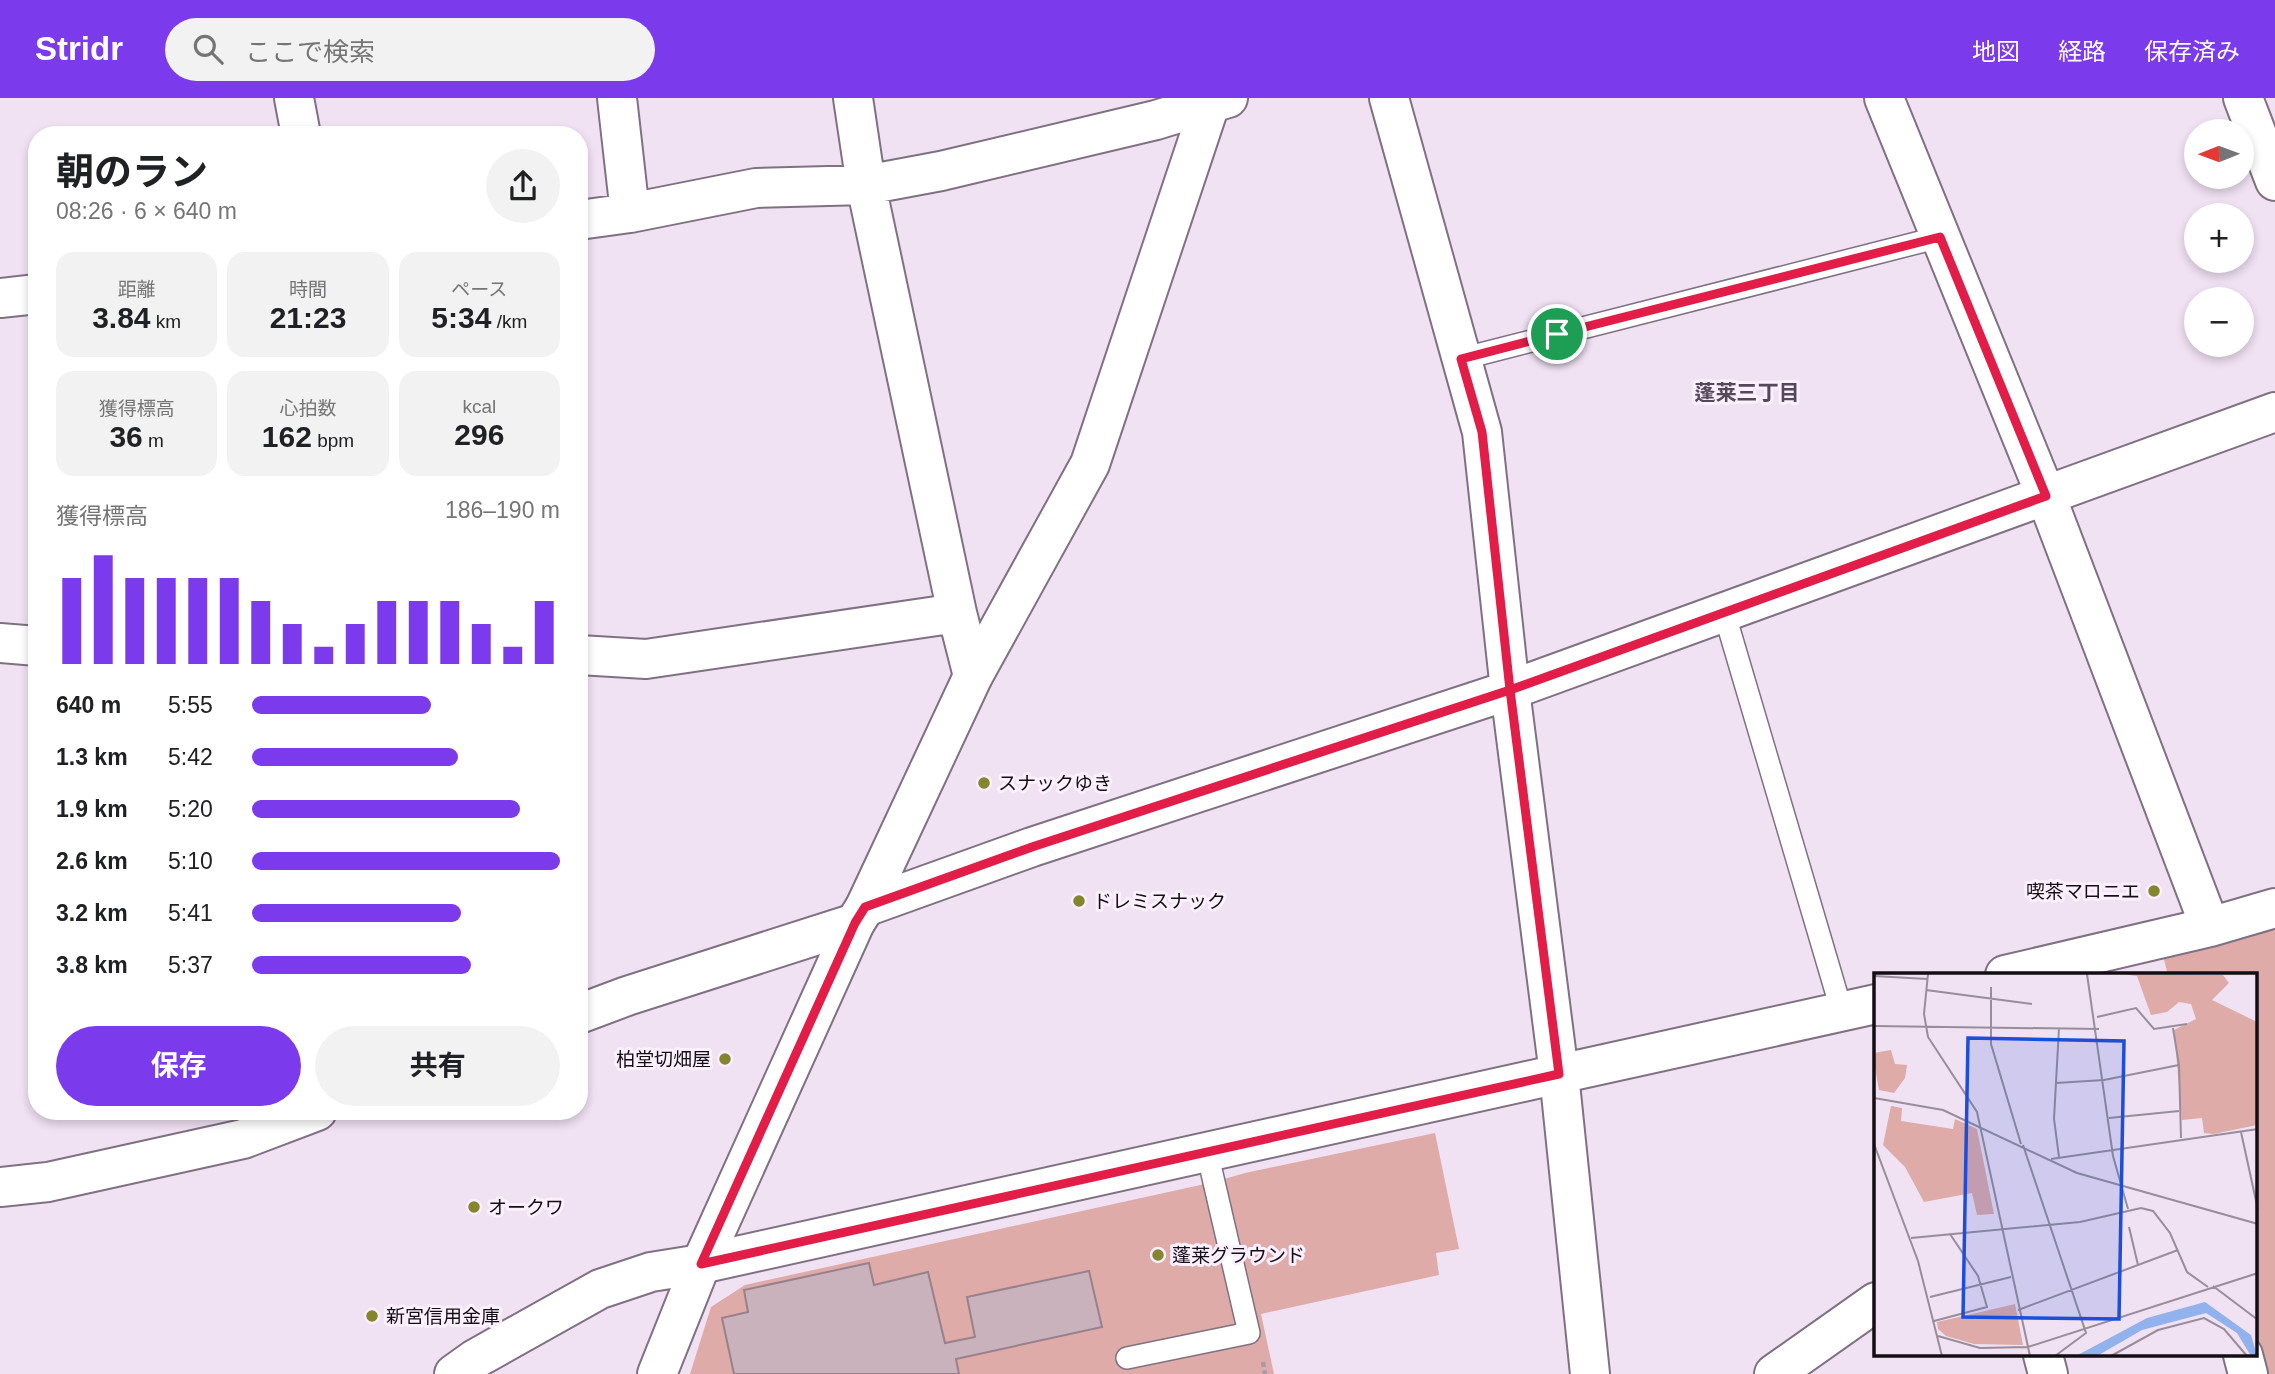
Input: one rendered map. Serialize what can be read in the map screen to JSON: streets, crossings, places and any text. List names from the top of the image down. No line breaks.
{"districts":["蓬莱三丁目"],"places":["スナックゆき","喫茶マロニエ","ドレミスナック","柏堂切畑屋","オークワ","蓬莱グラウンド","新宮信用金庫"],"north":"left","page":{"header":"Stridr","search":"ここで検索","nav":["地図","経路","保存済み"],"map_buttons":["+","−"],"heading":["朝のラン","08:26 · 6 × 640 m"],"stats":[["距離","3.84 km"],["時間","21:23"],["ペース","5:34 /km"],["獲得標高","36 m"],["心拍数","162 bpm"],["kcal","296"]],"chart":["獲得標高","186–190 m"],"list":[{"name":"640 m","note":"5:55"},{"name":"1.3 km","note":"5:42"},{"name":"1.9 km","note":"5:20"},{"name":"2.6 km","note":"5:10"},{"name":"3.2 km","note":"5:41"},{"name":"3.8 km","note":"5:37"}],"buttons":["保存","共有"]}}
